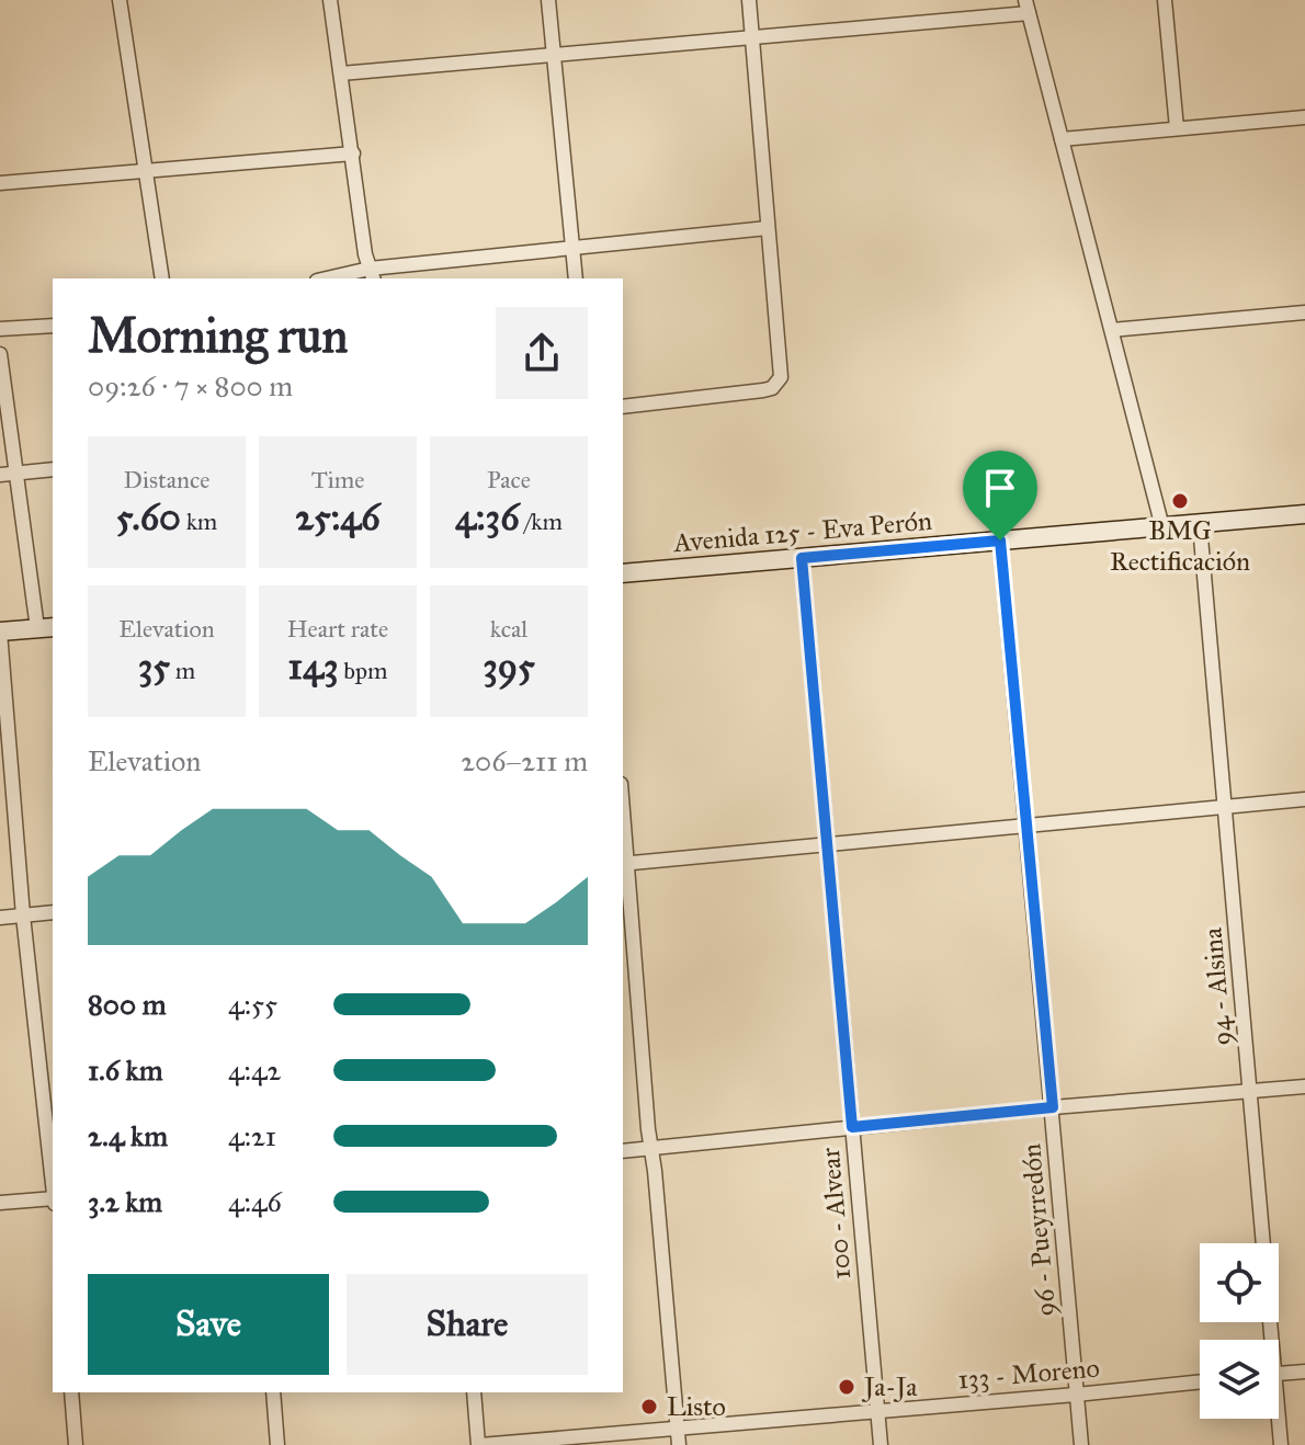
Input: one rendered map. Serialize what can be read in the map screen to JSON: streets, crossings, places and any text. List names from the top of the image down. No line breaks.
{"streets":{"main road":["Avenida 125 - Eva Perón"],"street":["94 - Alsina","100 - Alvear","96 - Pueyrredón","133 - Moreno"]},"crossings":[["Avenida 125 - Eva Perón","94 - Alsina"],["Avenida 125 - Eva Perón","100 - Alvear"],["Avenida 125 - Eva Perón","96 - Pueyrredón"],["100 - Alvear","133 - Moreno"],["96 - Pueyrredón","133 - Moreno"]],"places":["BMG Rectificación","Ja-Ja","Listo"],"page":{"heading":["Morning run","09:26 · 7 × 800 m"],"stats":[["Distance","5.60 km"],["Time","25:46"],["Pace","4:36 /km"],["Elevation","35 m"],["Heart rate","143 bpm"],["kcal","395"]],"chart":["Elevation","206–211 m"],"list":[{"name":"800 m","note":"4:55"},{"name":"1.6 km","note":"4:42"},{"name":"2.4 km","note":"4:21"},{"name":"3.2 km","note":"4:46"}],"buttons":["Save","Share"]}}
